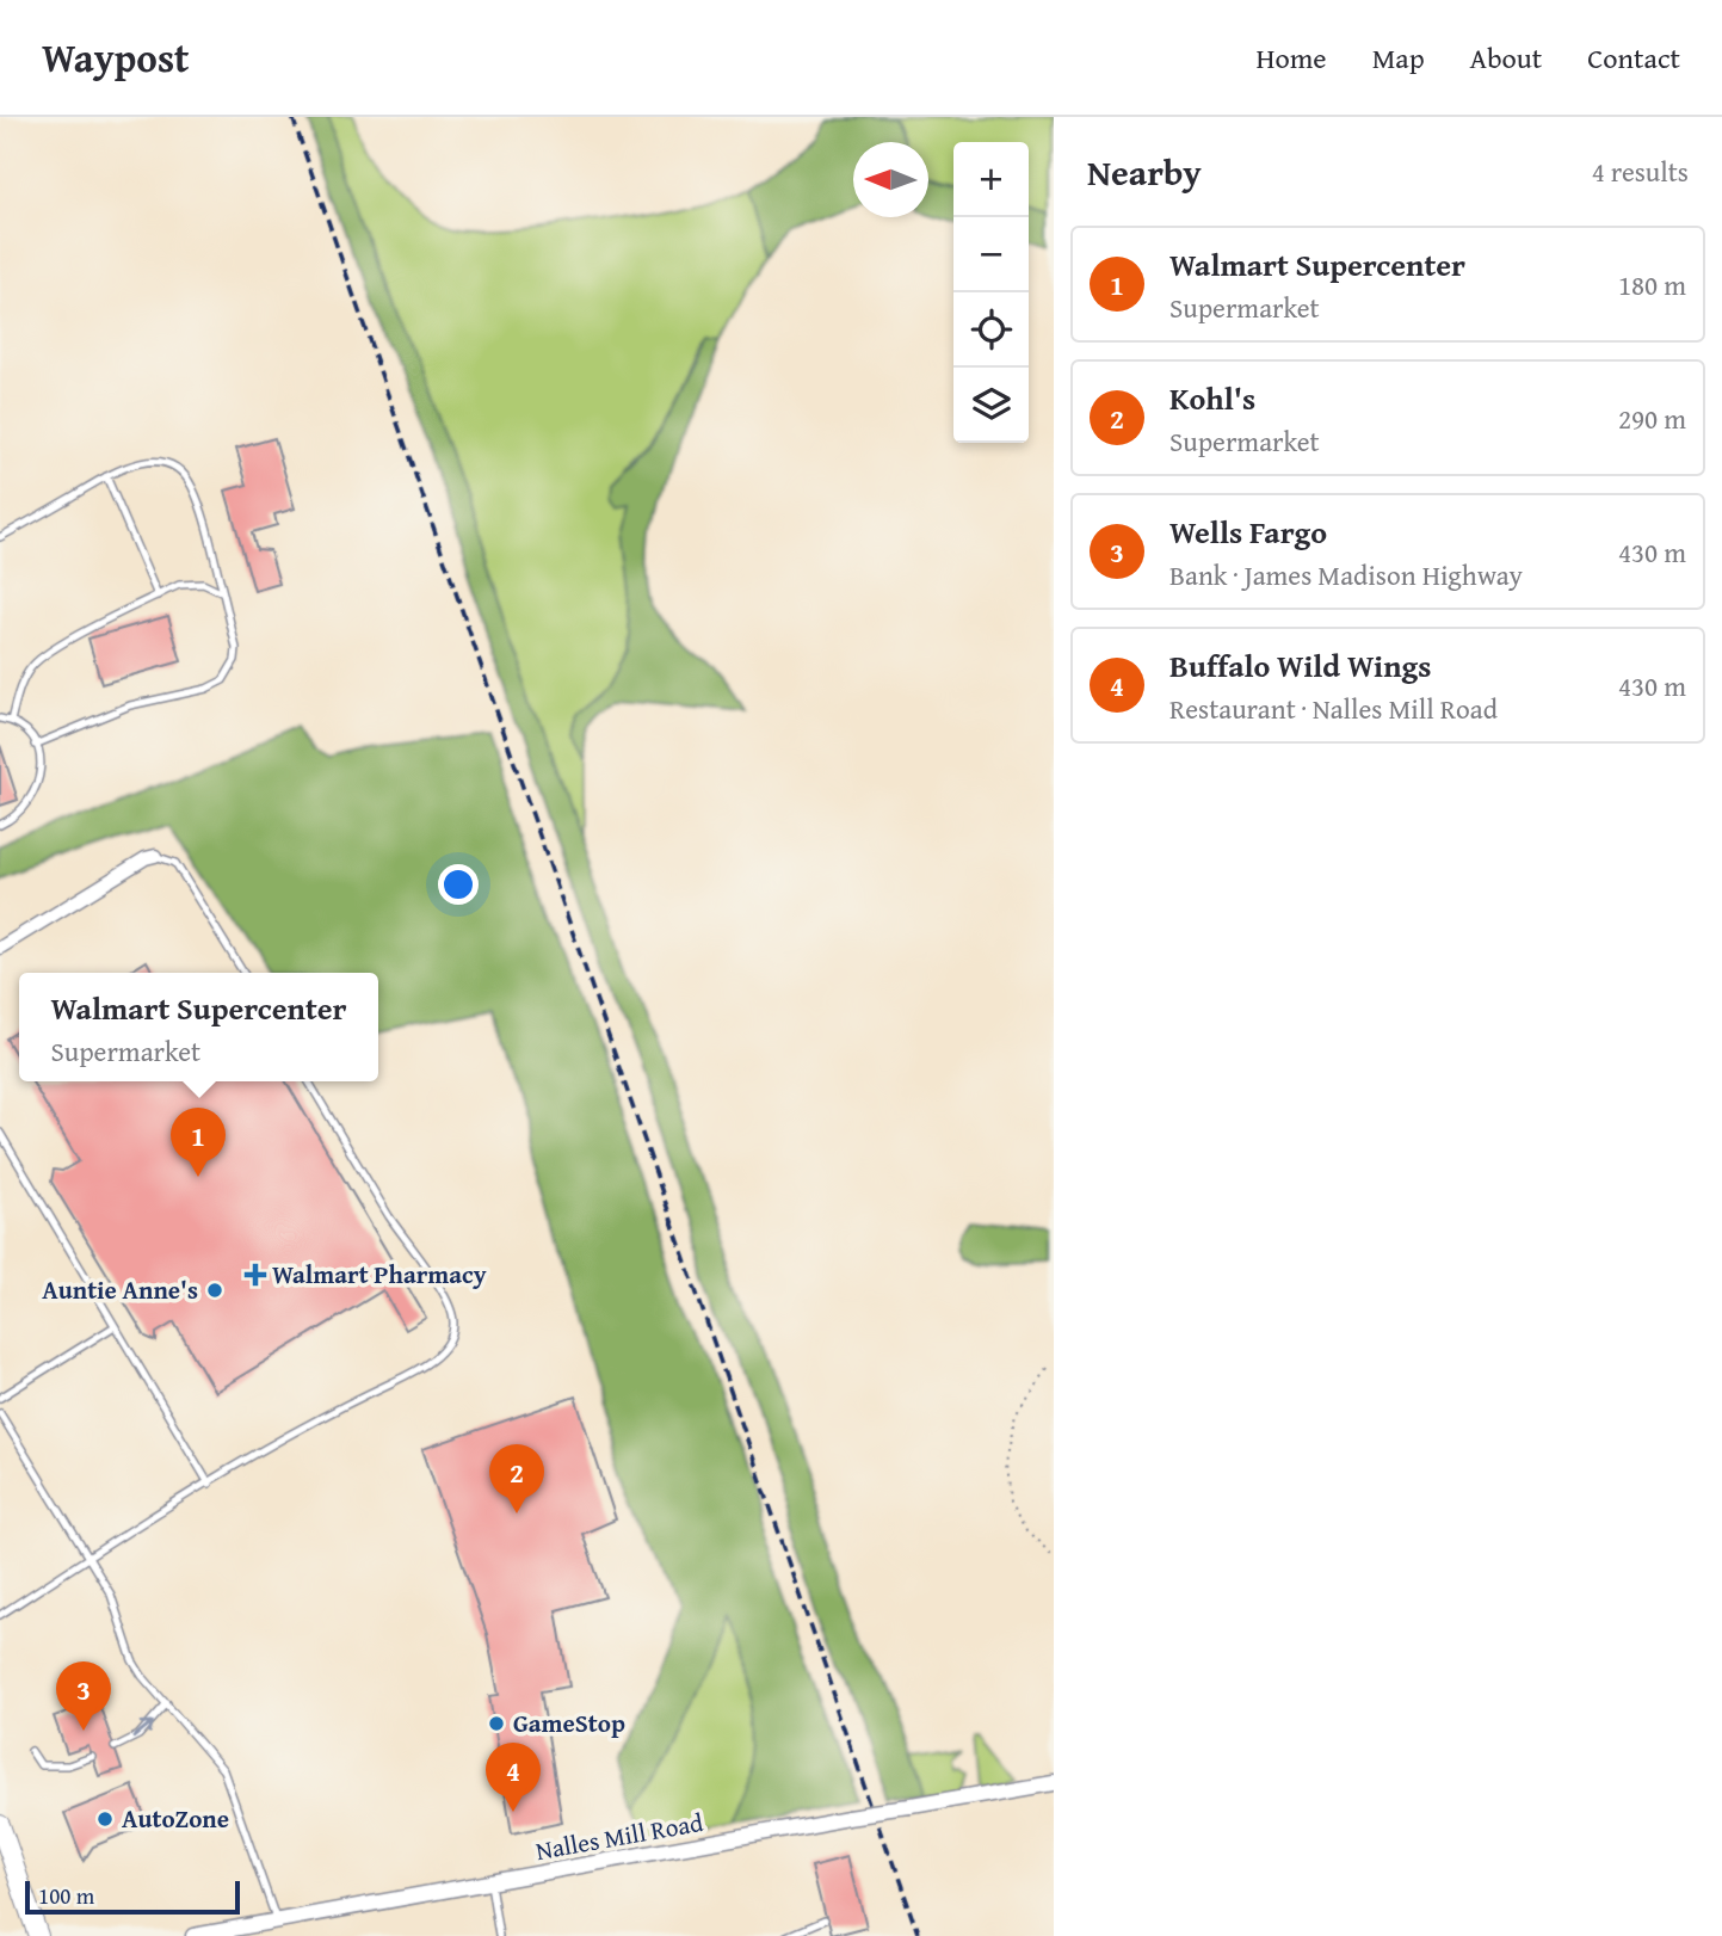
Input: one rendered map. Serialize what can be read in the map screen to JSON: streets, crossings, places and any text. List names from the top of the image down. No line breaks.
{"streets":{"street":["Nalles Mill Road"]},"places":{"health":["Walmart Pharmacy"],"other":["Auntie Anne's","GameStop","AutoZone"]},"scale_bar":"100 m","north":"left","page":{"header":"Waypost","nav":["Home","Map","About","Contact"],"heading":["Nearby","4 results"],"map_buttons":["+","−"],"list":[{"mark":"1","name":"Walmart Supercenter","note":"Supermarket","value":"180 m"},{"mark":"2","name":"Kohl's","note":"Supermarket","value":"290 m"},{"mark":"3","name":"Wells Fargo","note":"Bank · James Madison Highway","value":"430 m"},{"mark":"4","name":"Buffalo Wild Wings","note":"Restaurant · Nalles Mill Road","value":"430 m"}],"popup":["Walmart Supercenter","Supermarket"],"pins":["1","2","3","4"],"scale":"100 m"}}
